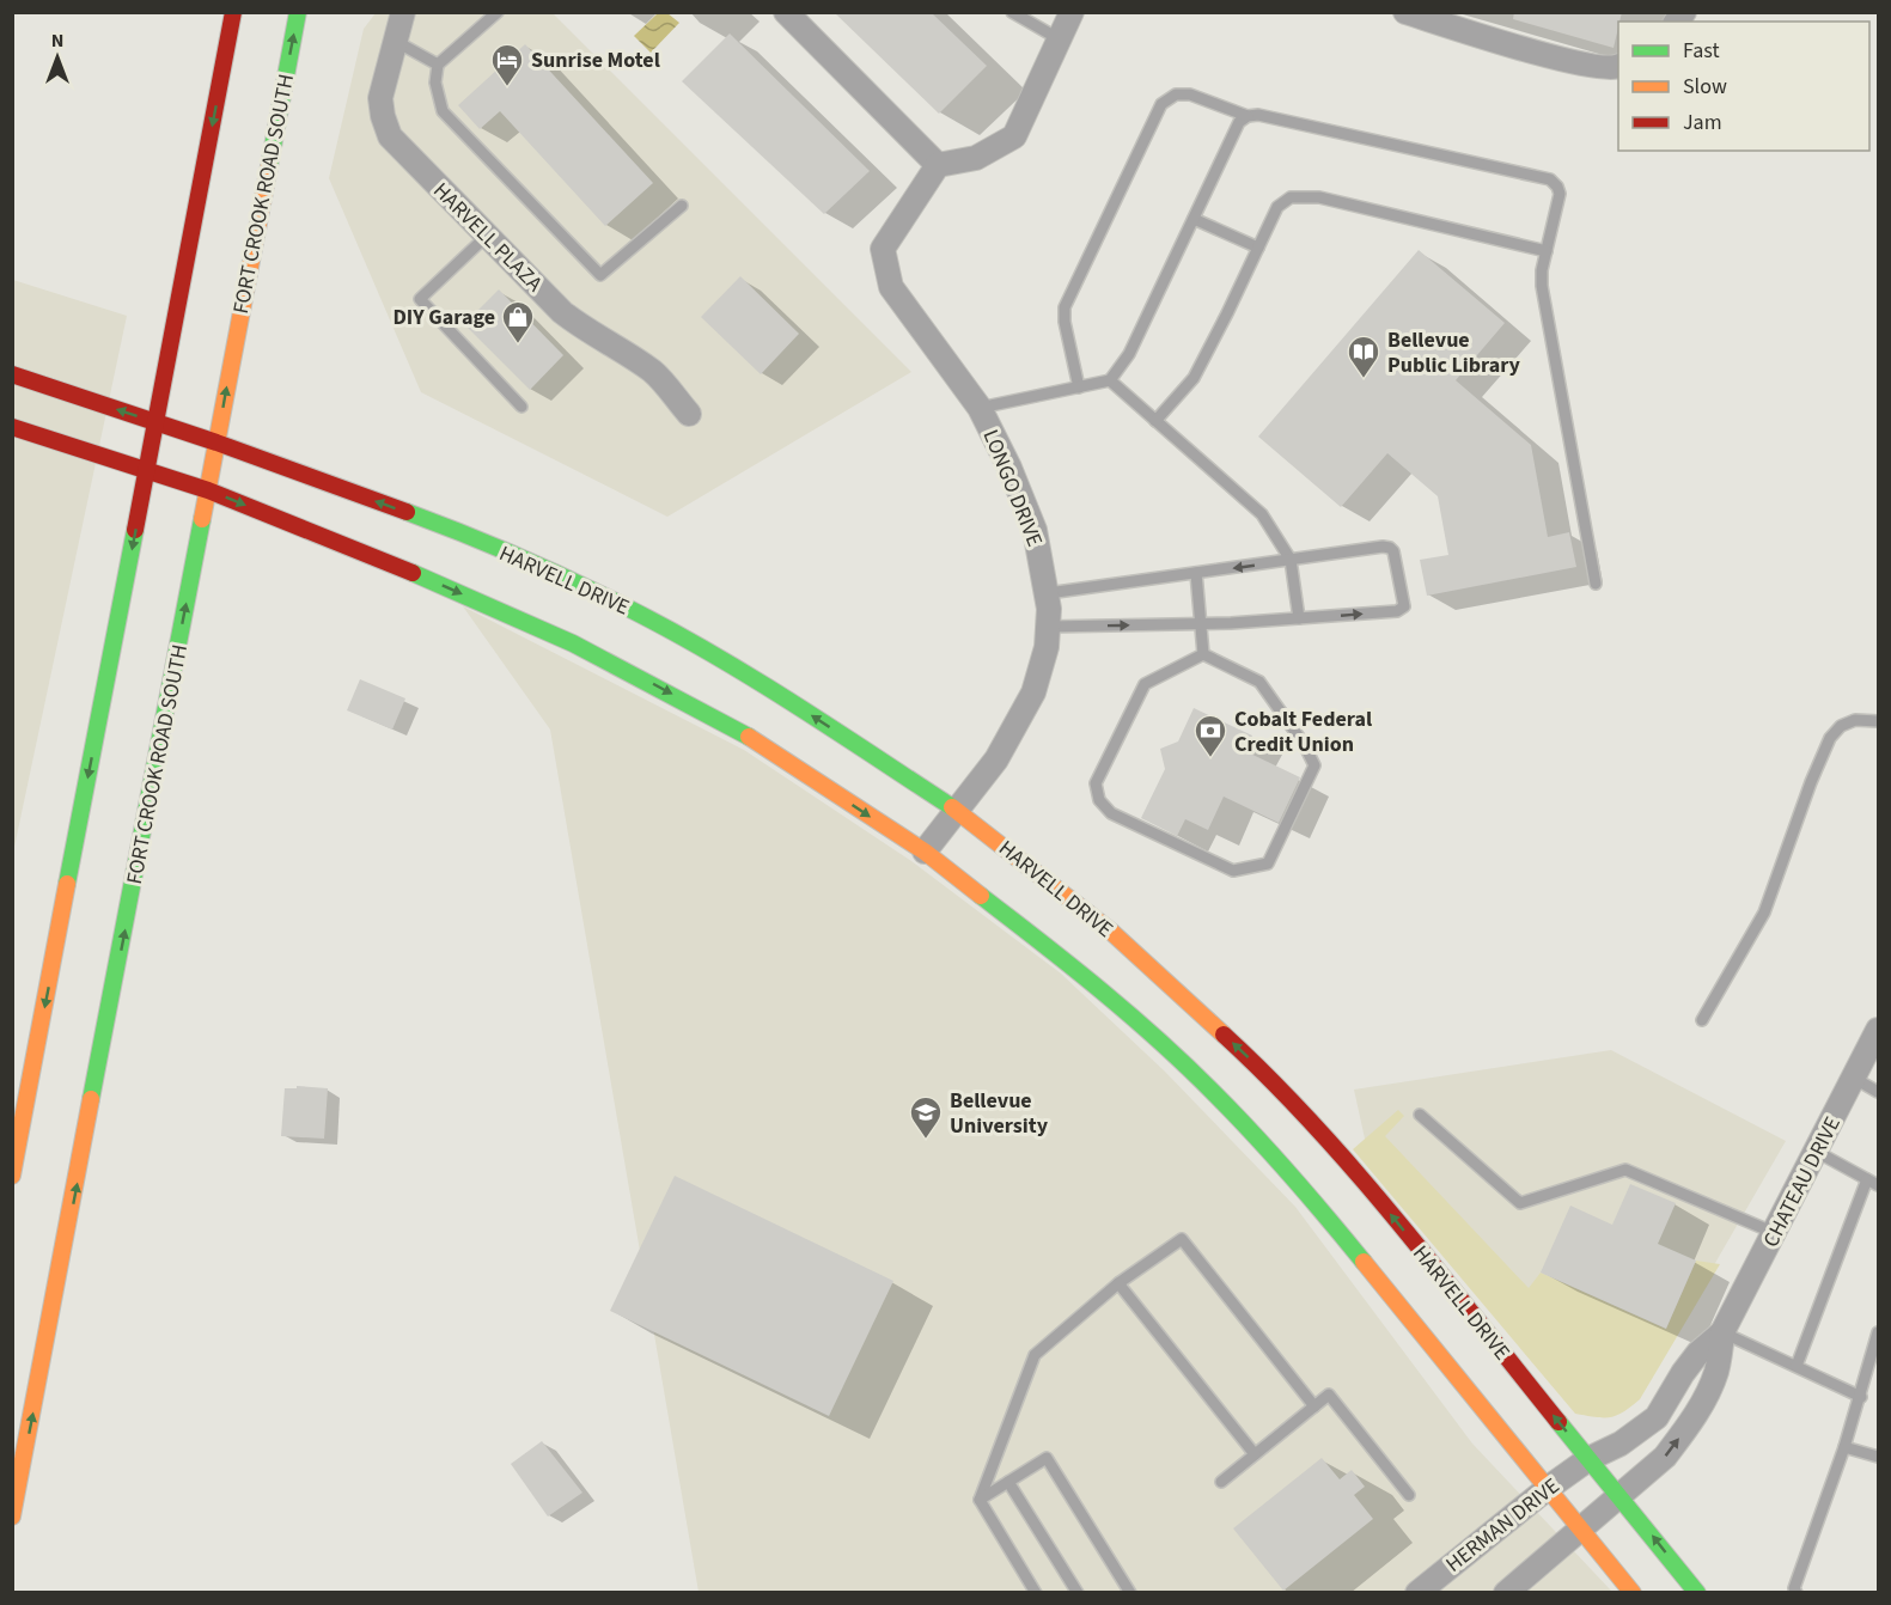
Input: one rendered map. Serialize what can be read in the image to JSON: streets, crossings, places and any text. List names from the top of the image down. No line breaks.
{"streets":{"main road":["FORT CROOK ROAD SOUTH","HARVELL DRIVE"],"street":["HARVELL PLAZA","LONGO DRIVE","CHATEAU DRIVE","HERMAN DRIVE"]},"crossings":[["FORT CROOK ROAD SOUTH","HARVELL DRIVE"],["LONGO DRIVE","HARVELL DRIVE"],["HARVELL DRIVE","CHATEAU DRIVE"],["HARVELL DRIVE","HERMAN DRIVE"],["CHATEAU DRIVE","HERMAN DRIVE"]],"places":{"hotel":["Sunrise Motel"],"shop":["DIY Garage"],"library":["Bellevue Public Library"],"bank":["Cobalt Federal Credit Union"],"school or university":["Bellevue University"]},"legend":["Fast","Slow","Jam"],"north":"top"}
